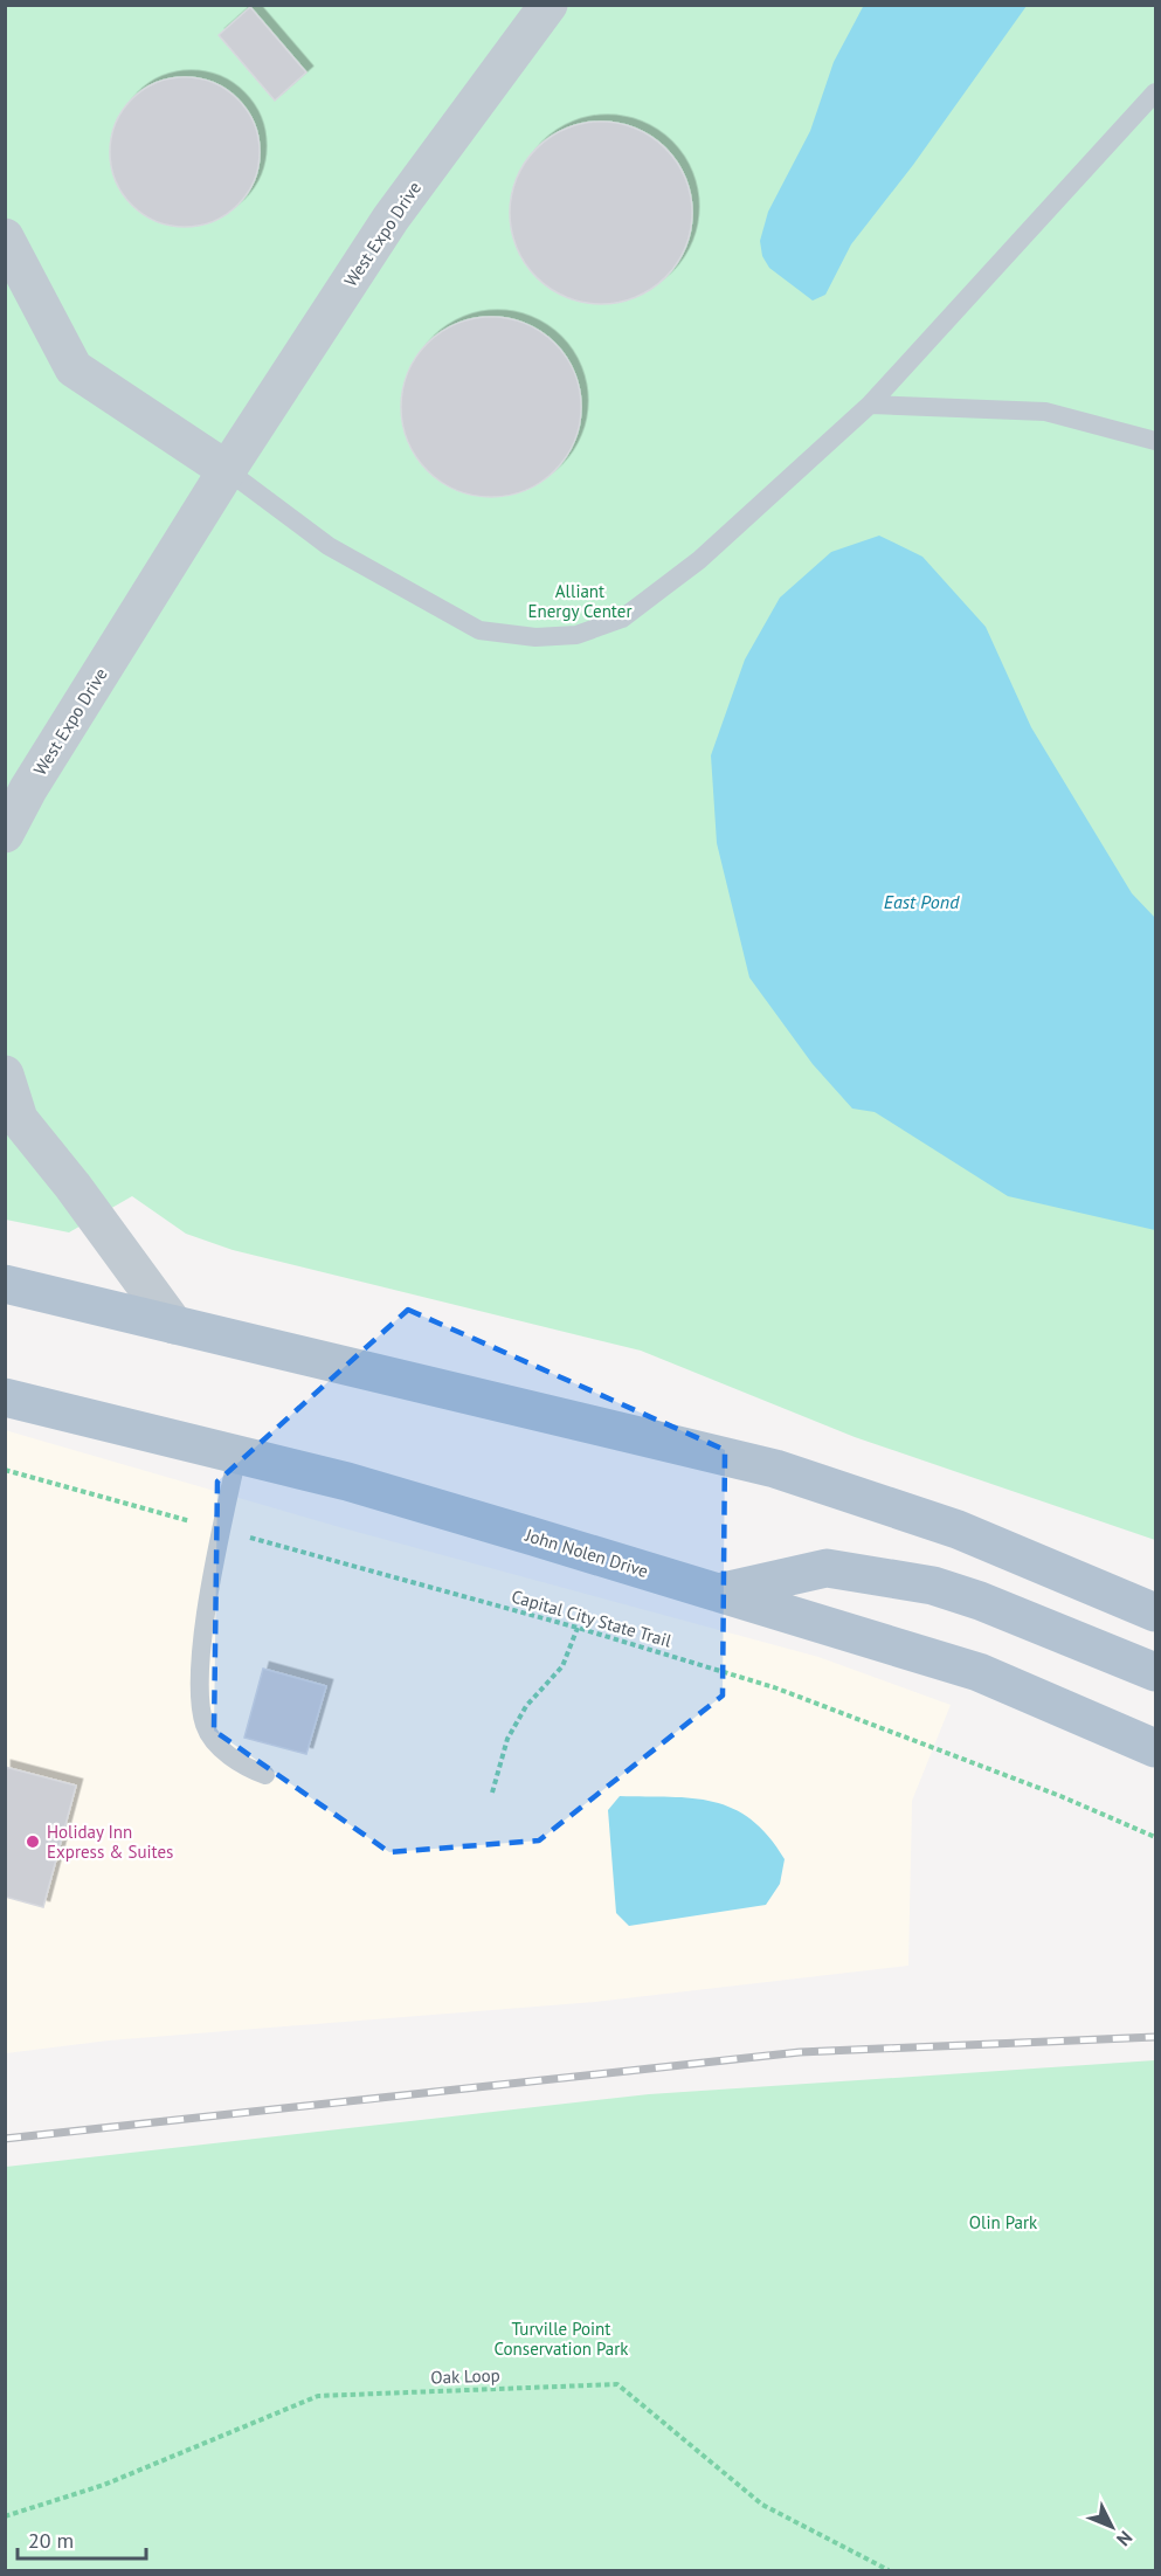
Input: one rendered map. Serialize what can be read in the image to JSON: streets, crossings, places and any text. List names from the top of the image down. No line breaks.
{"streets":{"main road":["John Nolen Drive"],"street":["West Expo Drive"],"path":["Capital City State Trail","Oak Loop"]},"water":["East Pond"],"parks":["Alliant Energy Center","Olin Park","Turville Point Conservation Park"],"places":["Holiday Inn Express & Suites"],"scale_bar":"20 m","north":"bottom right"}
